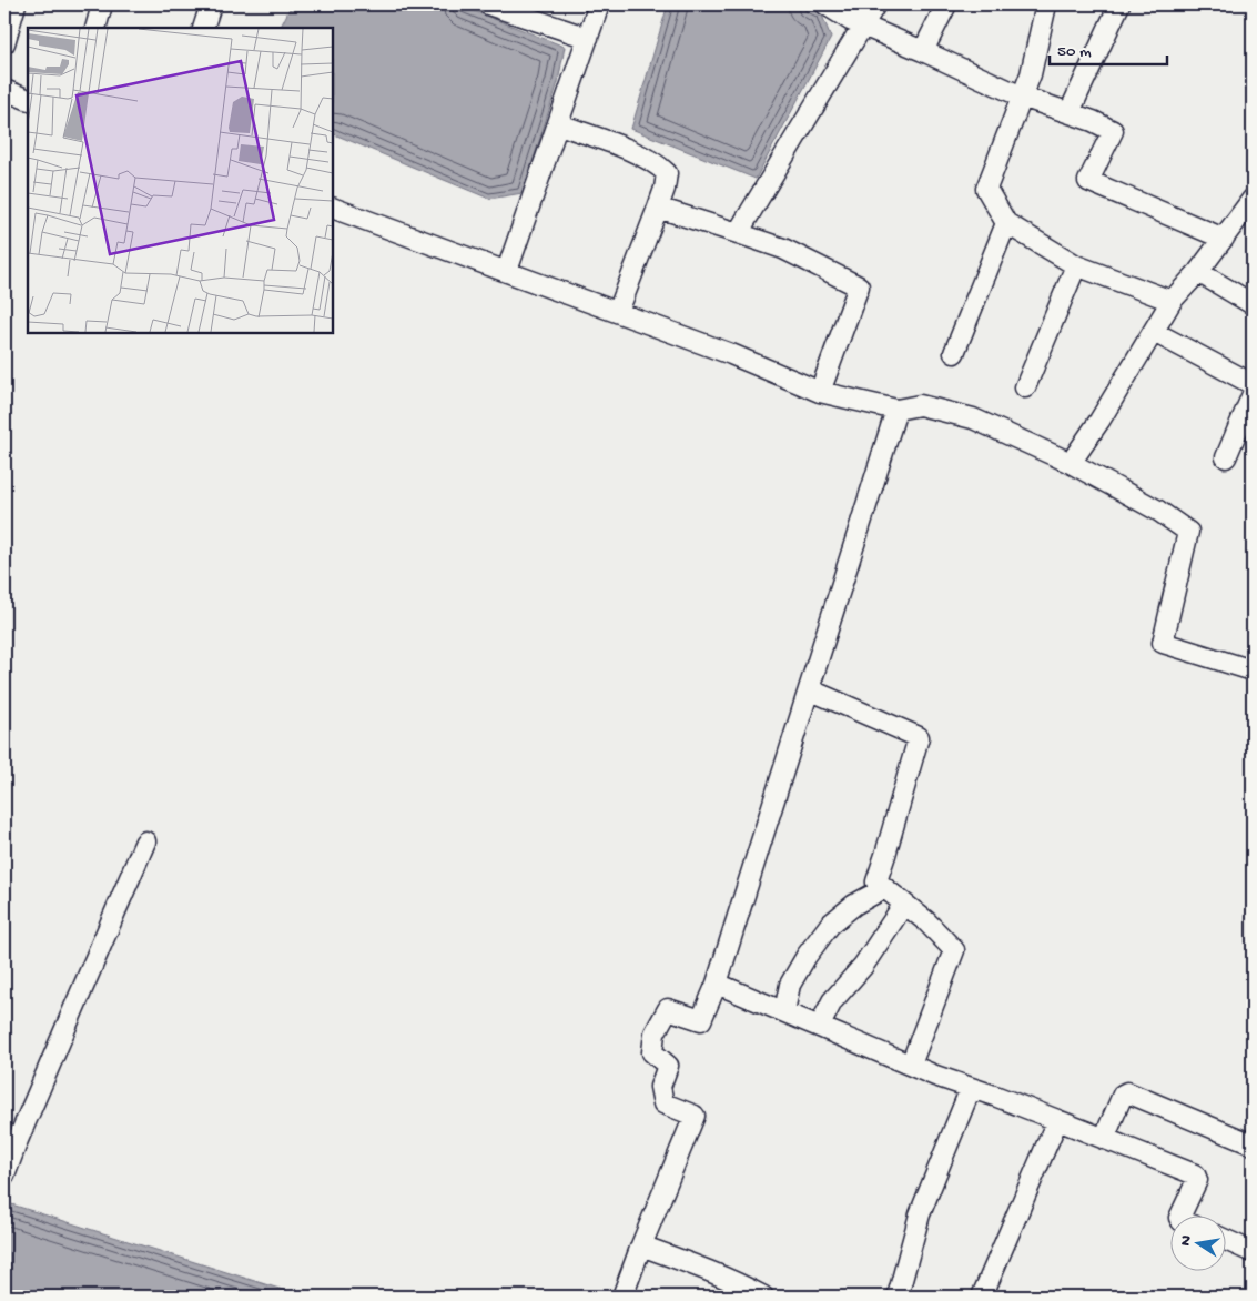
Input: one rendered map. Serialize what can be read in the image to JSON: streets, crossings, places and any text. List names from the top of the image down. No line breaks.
{"scale_bar":"50 m","north":"left"}
